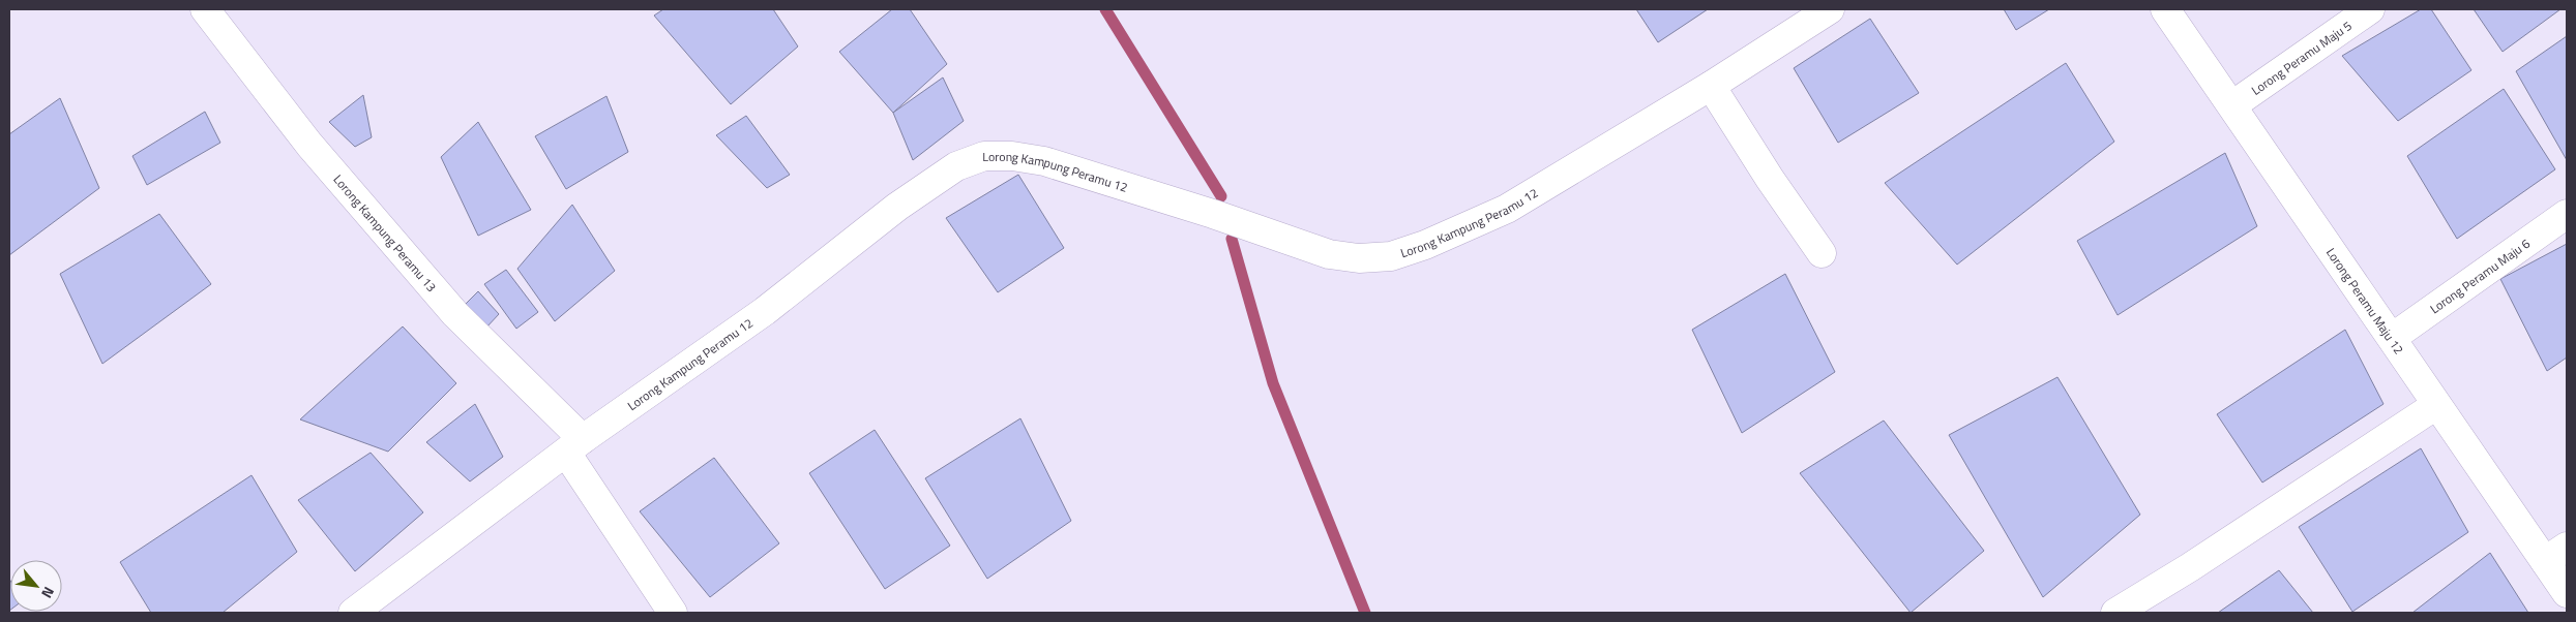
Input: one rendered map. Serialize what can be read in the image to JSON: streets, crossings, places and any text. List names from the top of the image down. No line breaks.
{"streets":{"street":["Lorong Peramu Maju 5","Lorong Kampung Peramu 12","Lorong Kampung Peramu 13","Lorong Peramu Maju 6","Lorong Peramu Maju 12"]},"crossings":[["Lorong Peramu Maju 5","Lorong Peramu Maju 12"],["Lorong Kampung Peramu 12","Lorong Kampung Peramu 13"],["Lorong Peramu Maju 6","Lorong Peramu Maju 12"]],"north":"bottom right"}
